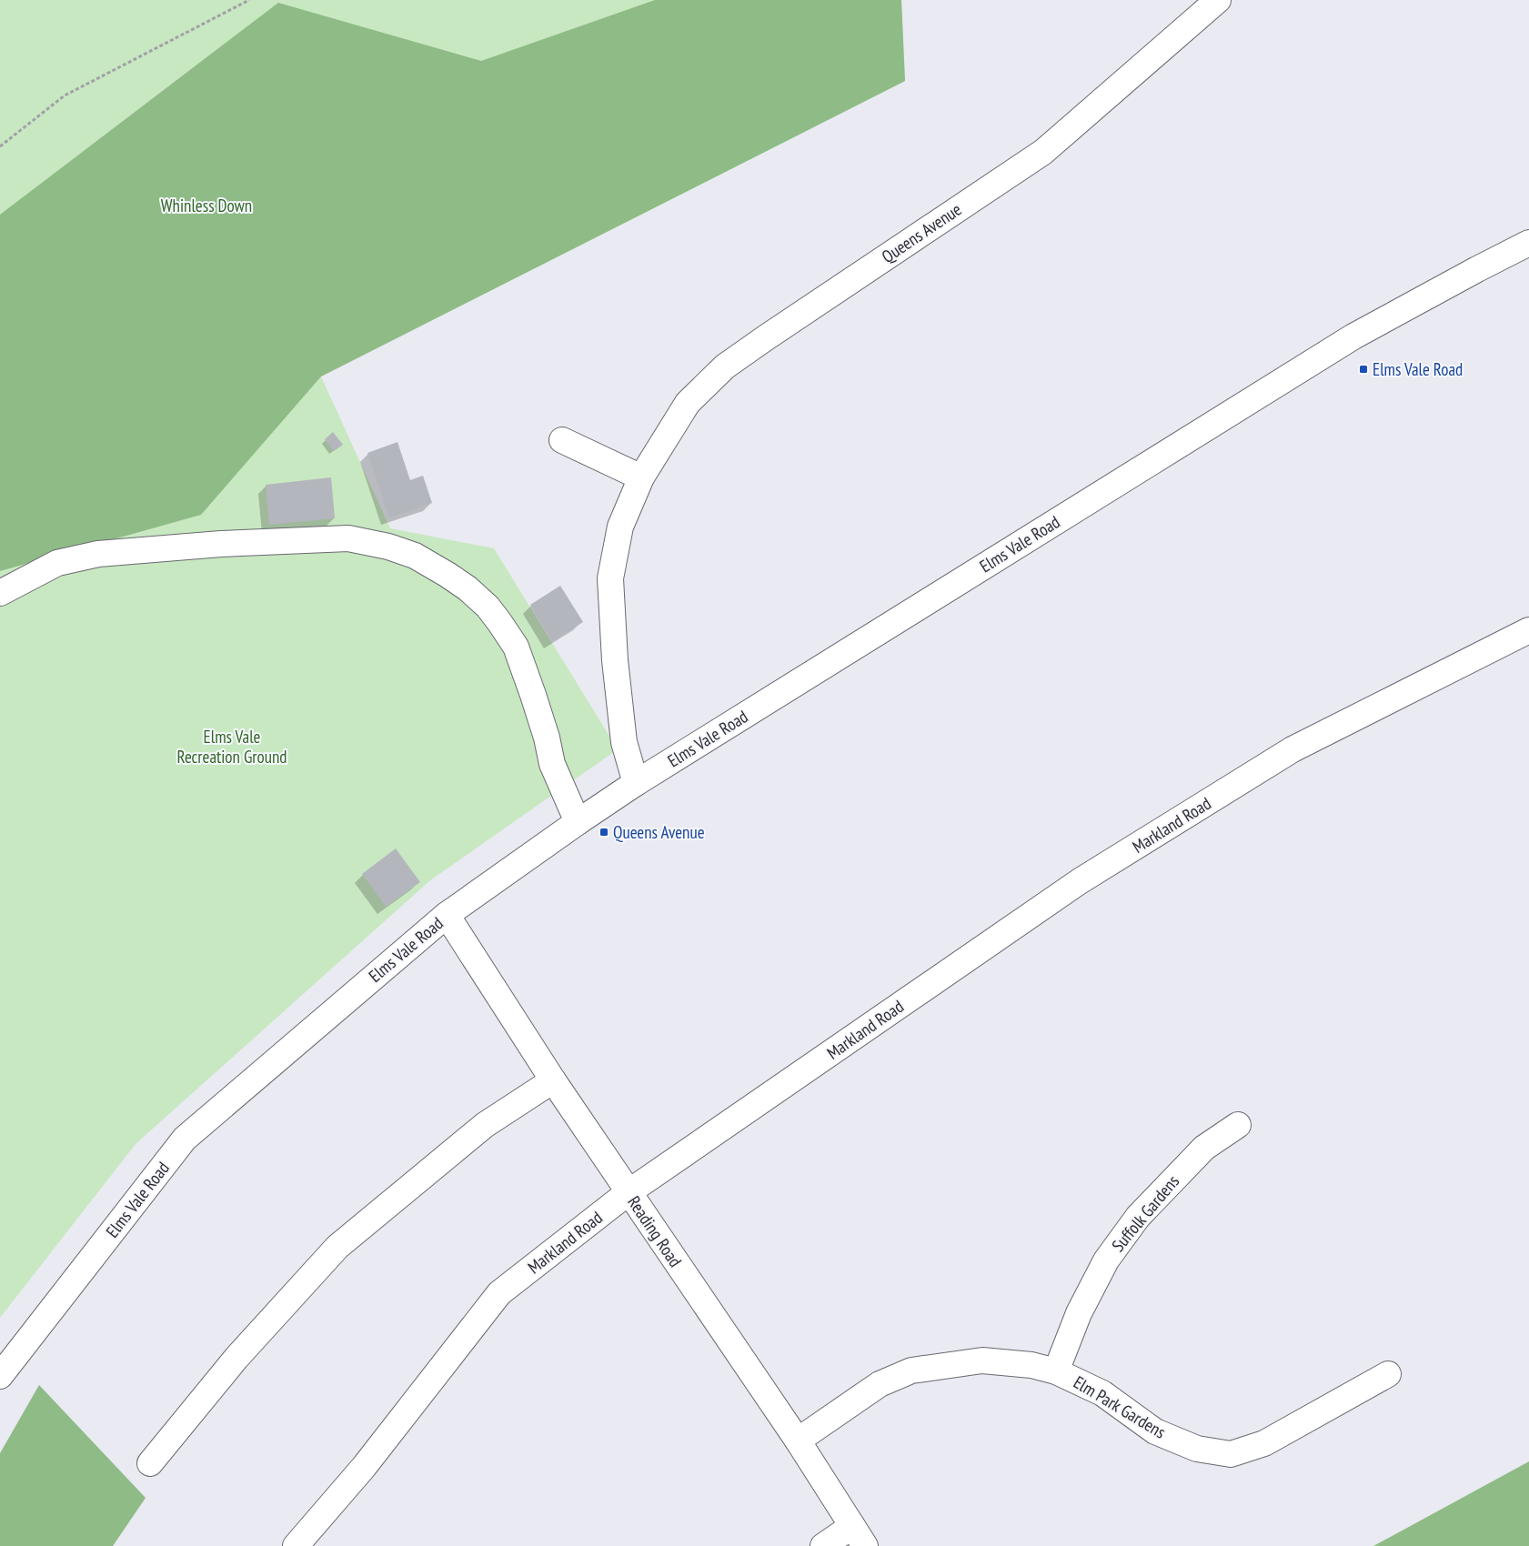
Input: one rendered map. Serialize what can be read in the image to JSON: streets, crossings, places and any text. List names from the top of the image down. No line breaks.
{"streets":{"street":["Queens Avenue","Elms Vale Road","Markland Road","Suffolk Gardens","Reading Road","Elm Park Gardens"]},"crossings":[["Queens Avenue","Elms Vale Road"],["Elms Vale Road","Reading Road"],["Markland Road","Reading Road"],["Suffolk Gardens","Elm Park Gardens"],["Reading Road","Elm Park Gardens"]],"parks":["Whinless Down","Elms Vale Recreation Ground"],"places":{"transit":["Elms Vale Road","Queens Avenue"]}}
